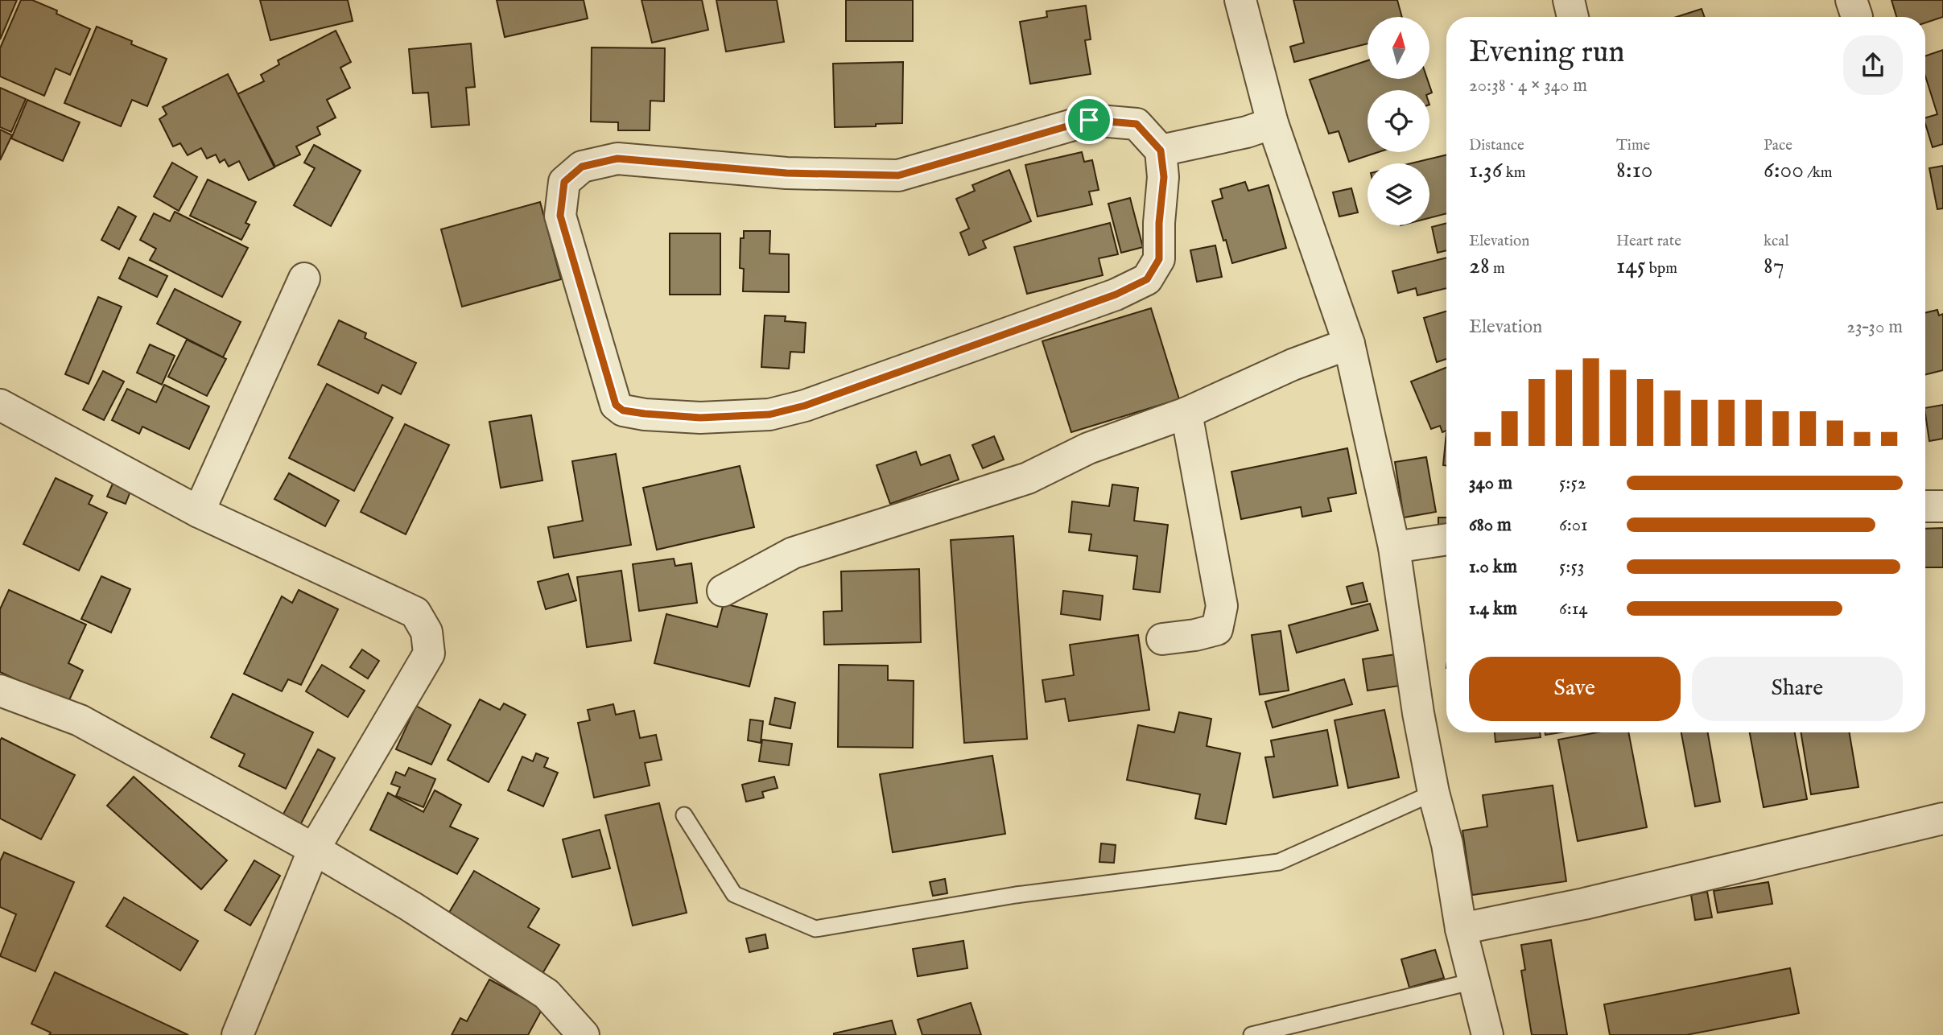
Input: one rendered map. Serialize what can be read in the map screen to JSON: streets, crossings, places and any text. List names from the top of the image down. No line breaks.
{"north":"top","page":{"heading":["Evening run","20:38 · 4 × 340 m"],"stats":[["Distance","1.36 km"],["Time","8:10"],["Pace","6:00 /km"],["Elevation","28 m"],["Heart rate","145 bpm"],["kcal","87"]],"chart":["Elevation","23–30 m"],"list":[{"name":"340 m","note":"5:52"},{"name":"680 m","note":"6:01"},{"name":"1.0 km","note":"5:53"},{"name":"1.4 km","note":"6:14"}],"buttons":["Save","Share"]}}
